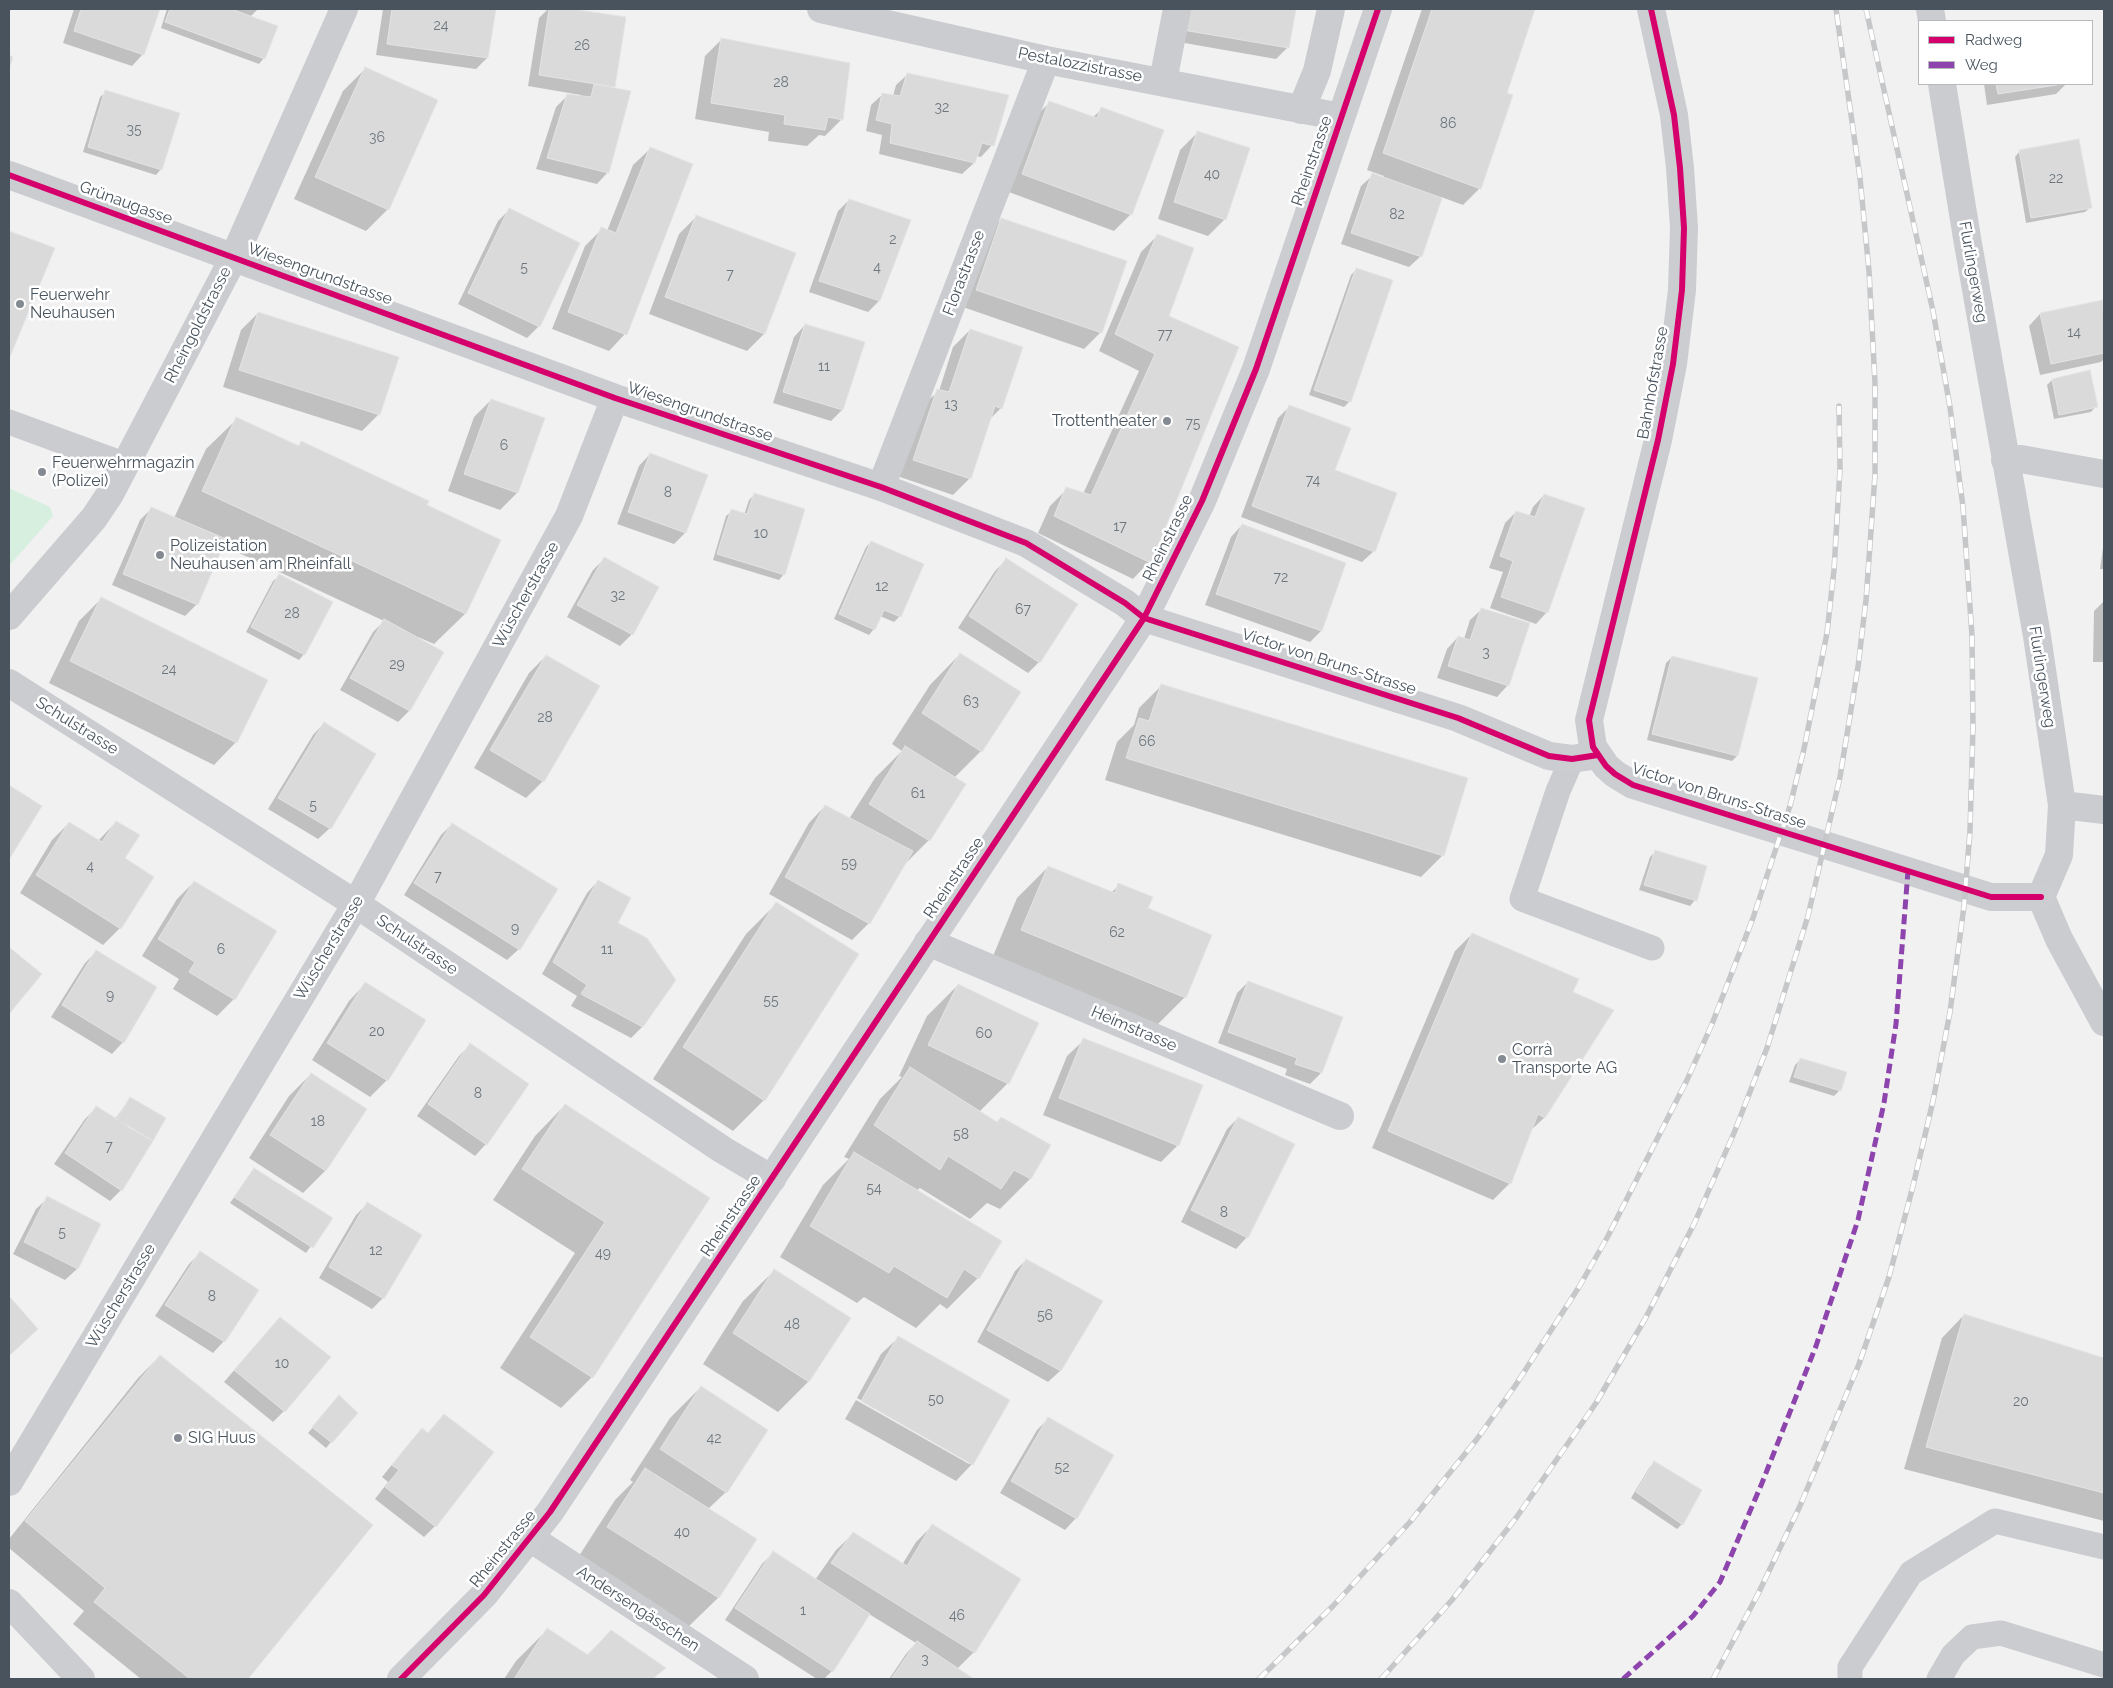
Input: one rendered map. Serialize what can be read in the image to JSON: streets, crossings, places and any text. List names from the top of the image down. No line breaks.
{"streets":{"street":["Pestalozzistrasse","Rheinstrasse","Grünaugasse","Flurlingerweg","Florastrasse","Wiesengrundstrasse","Rheingoldstrasse","Bahnhofstrasse","Wüscherstrasse","Victor von Bruns-Strasse","Schulstrasse","Heimstrasse","Andersengässchen"]},"crossings":[["Pestalozzistrasse","Rheinstrasse"],["Pestalozzistrasse","Florastrasse"],["Rheinstrasse","Wiesengrundstrasse"],["Rheinstrasse","Victor von Bruns-Strasse"],["Rheinstrasse","Schulstrasse"],["Rheinstrasse","Heimstrasse"],["Rheinstrasse","Andersengässchen"],["Grünaugasse","Wiesengrundstrasse"],["Grünaugasse","Rheingoldstrasse"],["Flurlingerweg","Victor von Bruns-Strasse"],["Florastrasse","Wiesengrundstrasse"],["Wiesengrundstrasse","Rheingoldstrasse"],["Wiesengrundstrasse","Wüscherstrasse"],["Wiesengrundstrasse","Victor von Bruns-Strasse"],["Bahnhofstrasse","Victor von Bruns-Strasse"],["Wüscherstrasse","Schulstrasse"]],"places":["Feuerwehr Neuhausen","Trottentheater","Feuerwehrmagazin (Polizei)","Polizeistation Neuhausen am Rheinfall","Corrà Transporte AG","SIG Huus"],"house_numbers":["24","26","28","32","86","35","36","40","22","82","2","5","4","7","14","77","11","13","75","6","74","8","17","10","72","12","32","67","28","3","29","24","63","28","66","61","5","59","4","7","9","62","6","11","9","55","20","60","8","18","58","7","54","8","5","12","49","8","56","48","10","50","20","42","52","40","1","46","3"],"legend":["Radweg","Weg"]}
